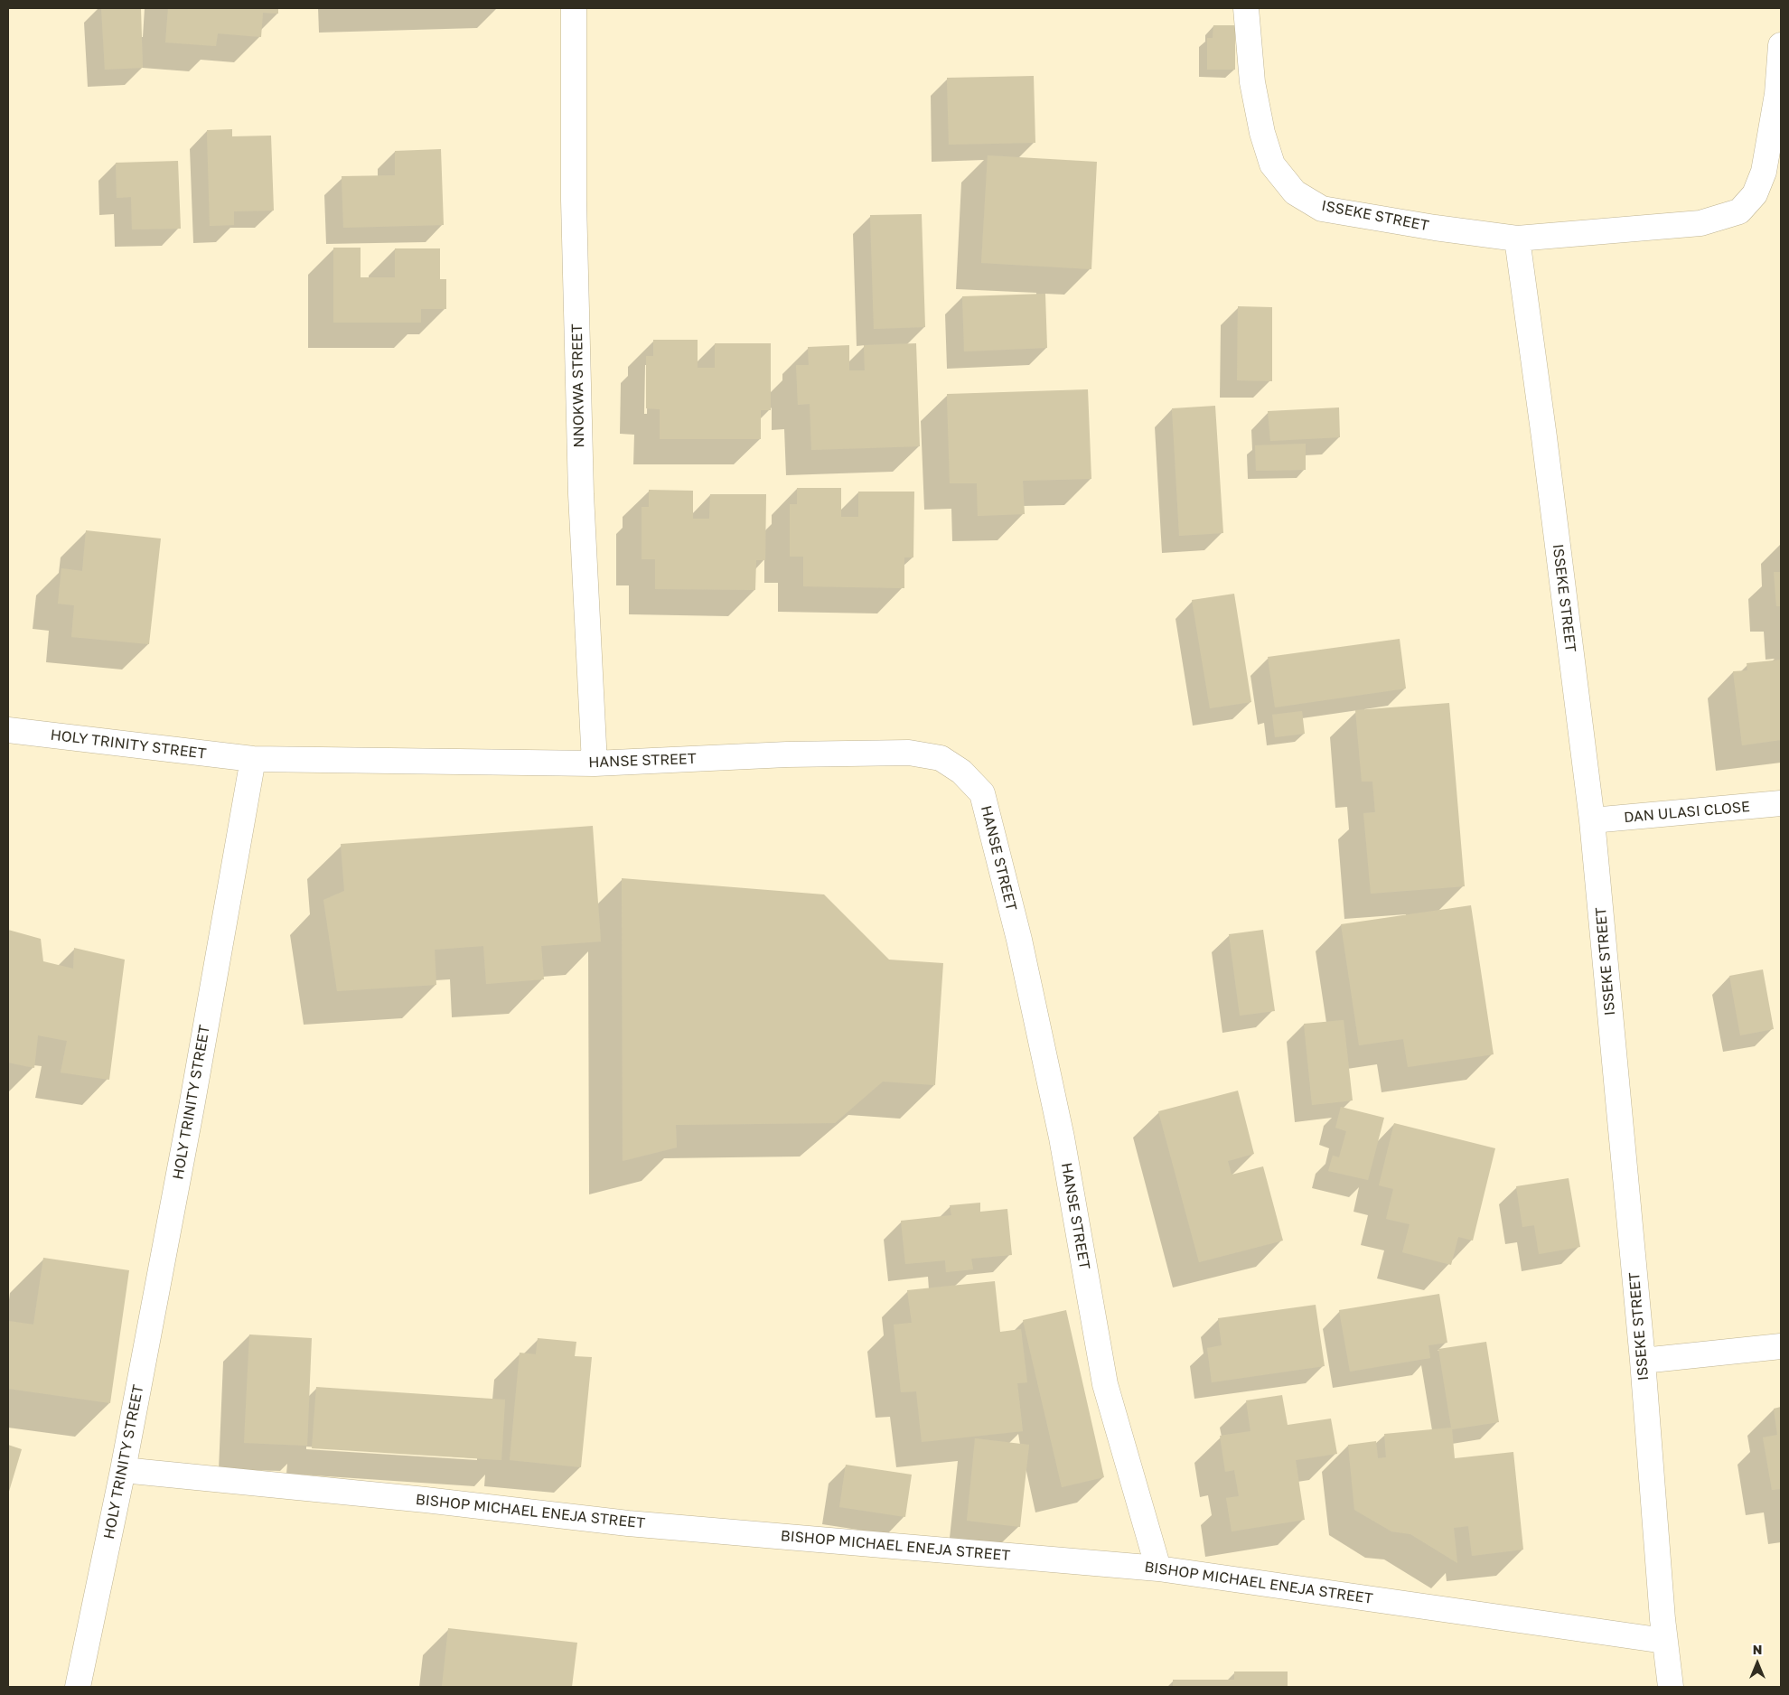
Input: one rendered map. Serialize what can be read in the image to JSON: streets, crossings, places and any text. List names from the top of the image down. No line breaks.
{"streets":{"street":["ISSEKE STREET","NNOKWA STREET","HOLY TRINITY STREET","HANSE STREET","DAN ULASI CLOSE","BISHOP MICHAEL ENEJA STREET"]},"crossings":[["ISSEKE STREET","DAN ULASI CLOSE"],["ISSEKE STREET","BISHOP MICHAEL ENEJA STREET"],["NNOKWA STREET","HANSE STREET"],["HOLY TRINITY STREET","HANSE STREET"],["HOLY TRINITY STREET","BISHOP MICHAEL ENEJA STREET"],["HANSE STREET","BISHOP MICHAEL ENEJA STREET"]],"north":"top"}
